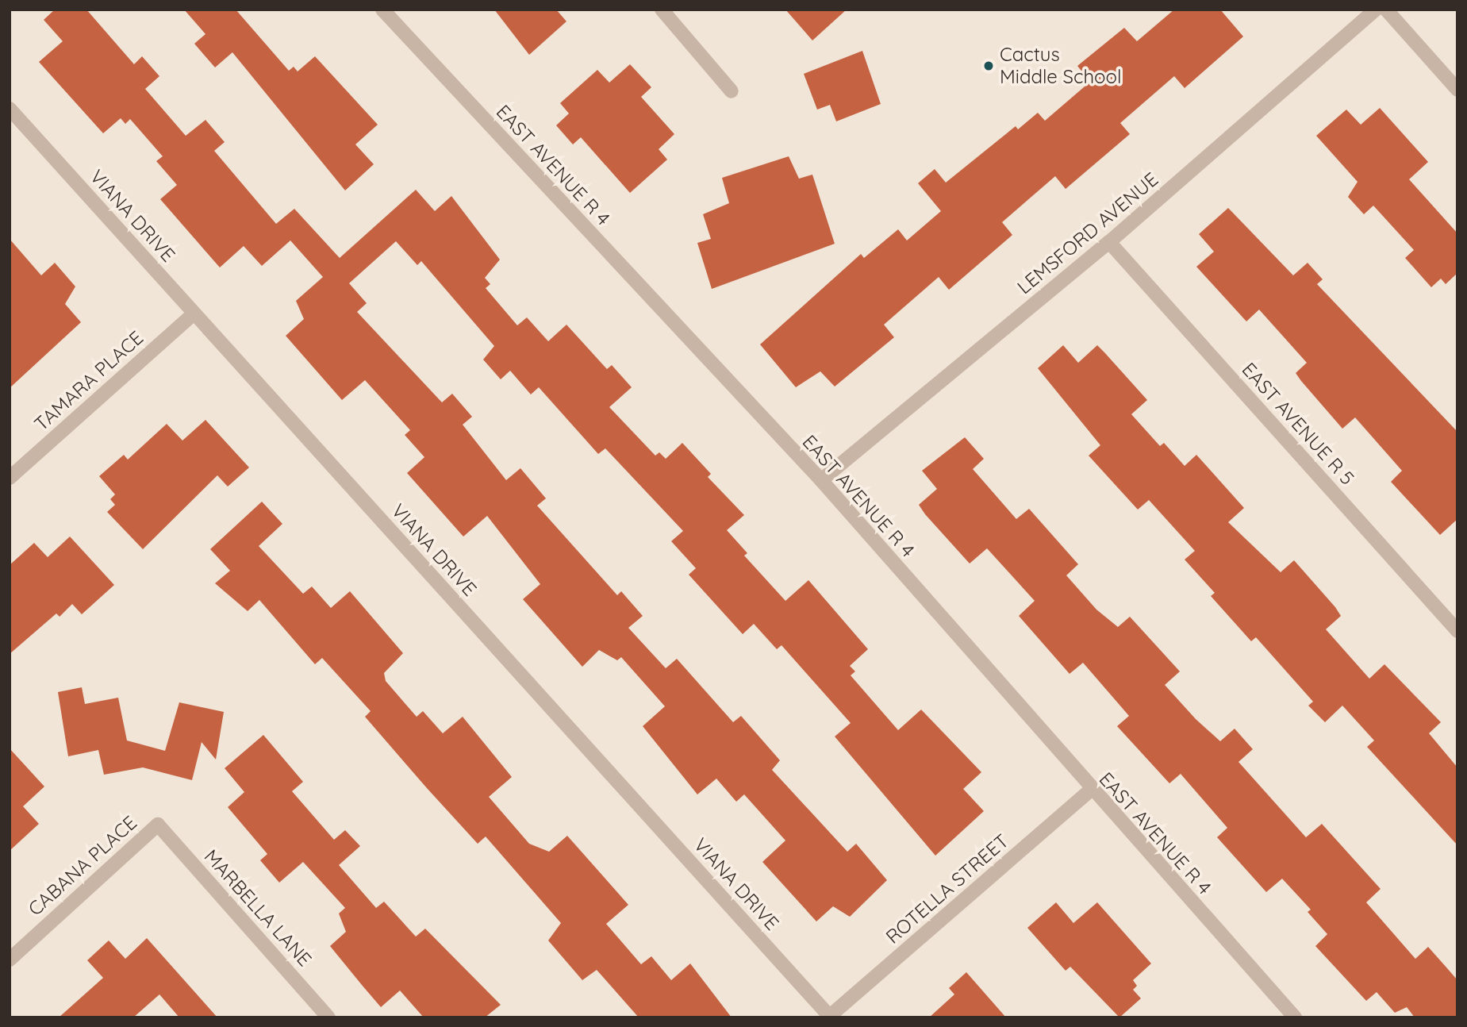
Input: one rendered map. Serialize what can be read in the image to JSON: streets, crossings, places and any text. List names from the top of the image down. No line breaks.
{"streets":{"street":["EAST AVENUE R 4","VIANA DRIVE","LEMSFORD AVENUE","TAMARA PLACE","EAST AVENUE R 5","CABANA PLACE","ROTELLA STREET","MARBELLA LANE"]},"crossings":[["EAST AVENUE R 4","LEMSFORD AVENUE"],["EAST AVENUE R 4","ROTELLA STREET"],["VIANA DRIVE","TAMARA PLACE"],["VIANA DRIVE","ROTELLA STREET"],["LEMSFORD AVENUE","EAST AVENUE R 5"],["CABANA PLACE","MARBELLA LANE"]],"places":["Cactus Middle School"]}
